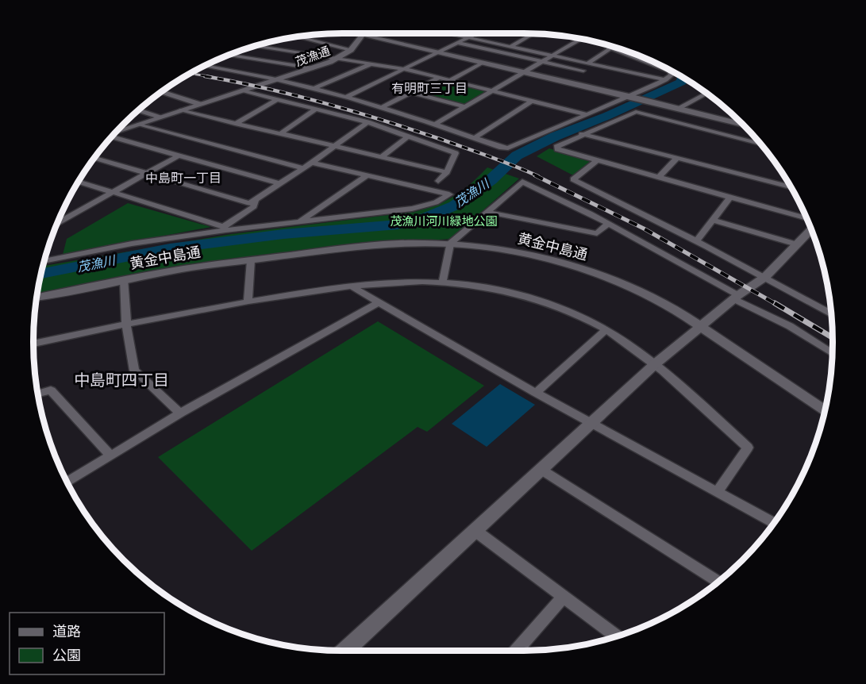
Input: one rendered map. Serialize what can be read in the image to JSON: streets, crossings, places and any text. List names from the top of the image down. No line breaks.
{"streets":{"street":["茂漁通","黄金中島通"]},"districts":["有明町三丁目","中島町一丁目","中島町四丁目"],"water":["茂漁川"],"parks":["茂漁川河川緑地公園"],"legend":["道路","公園"]}
